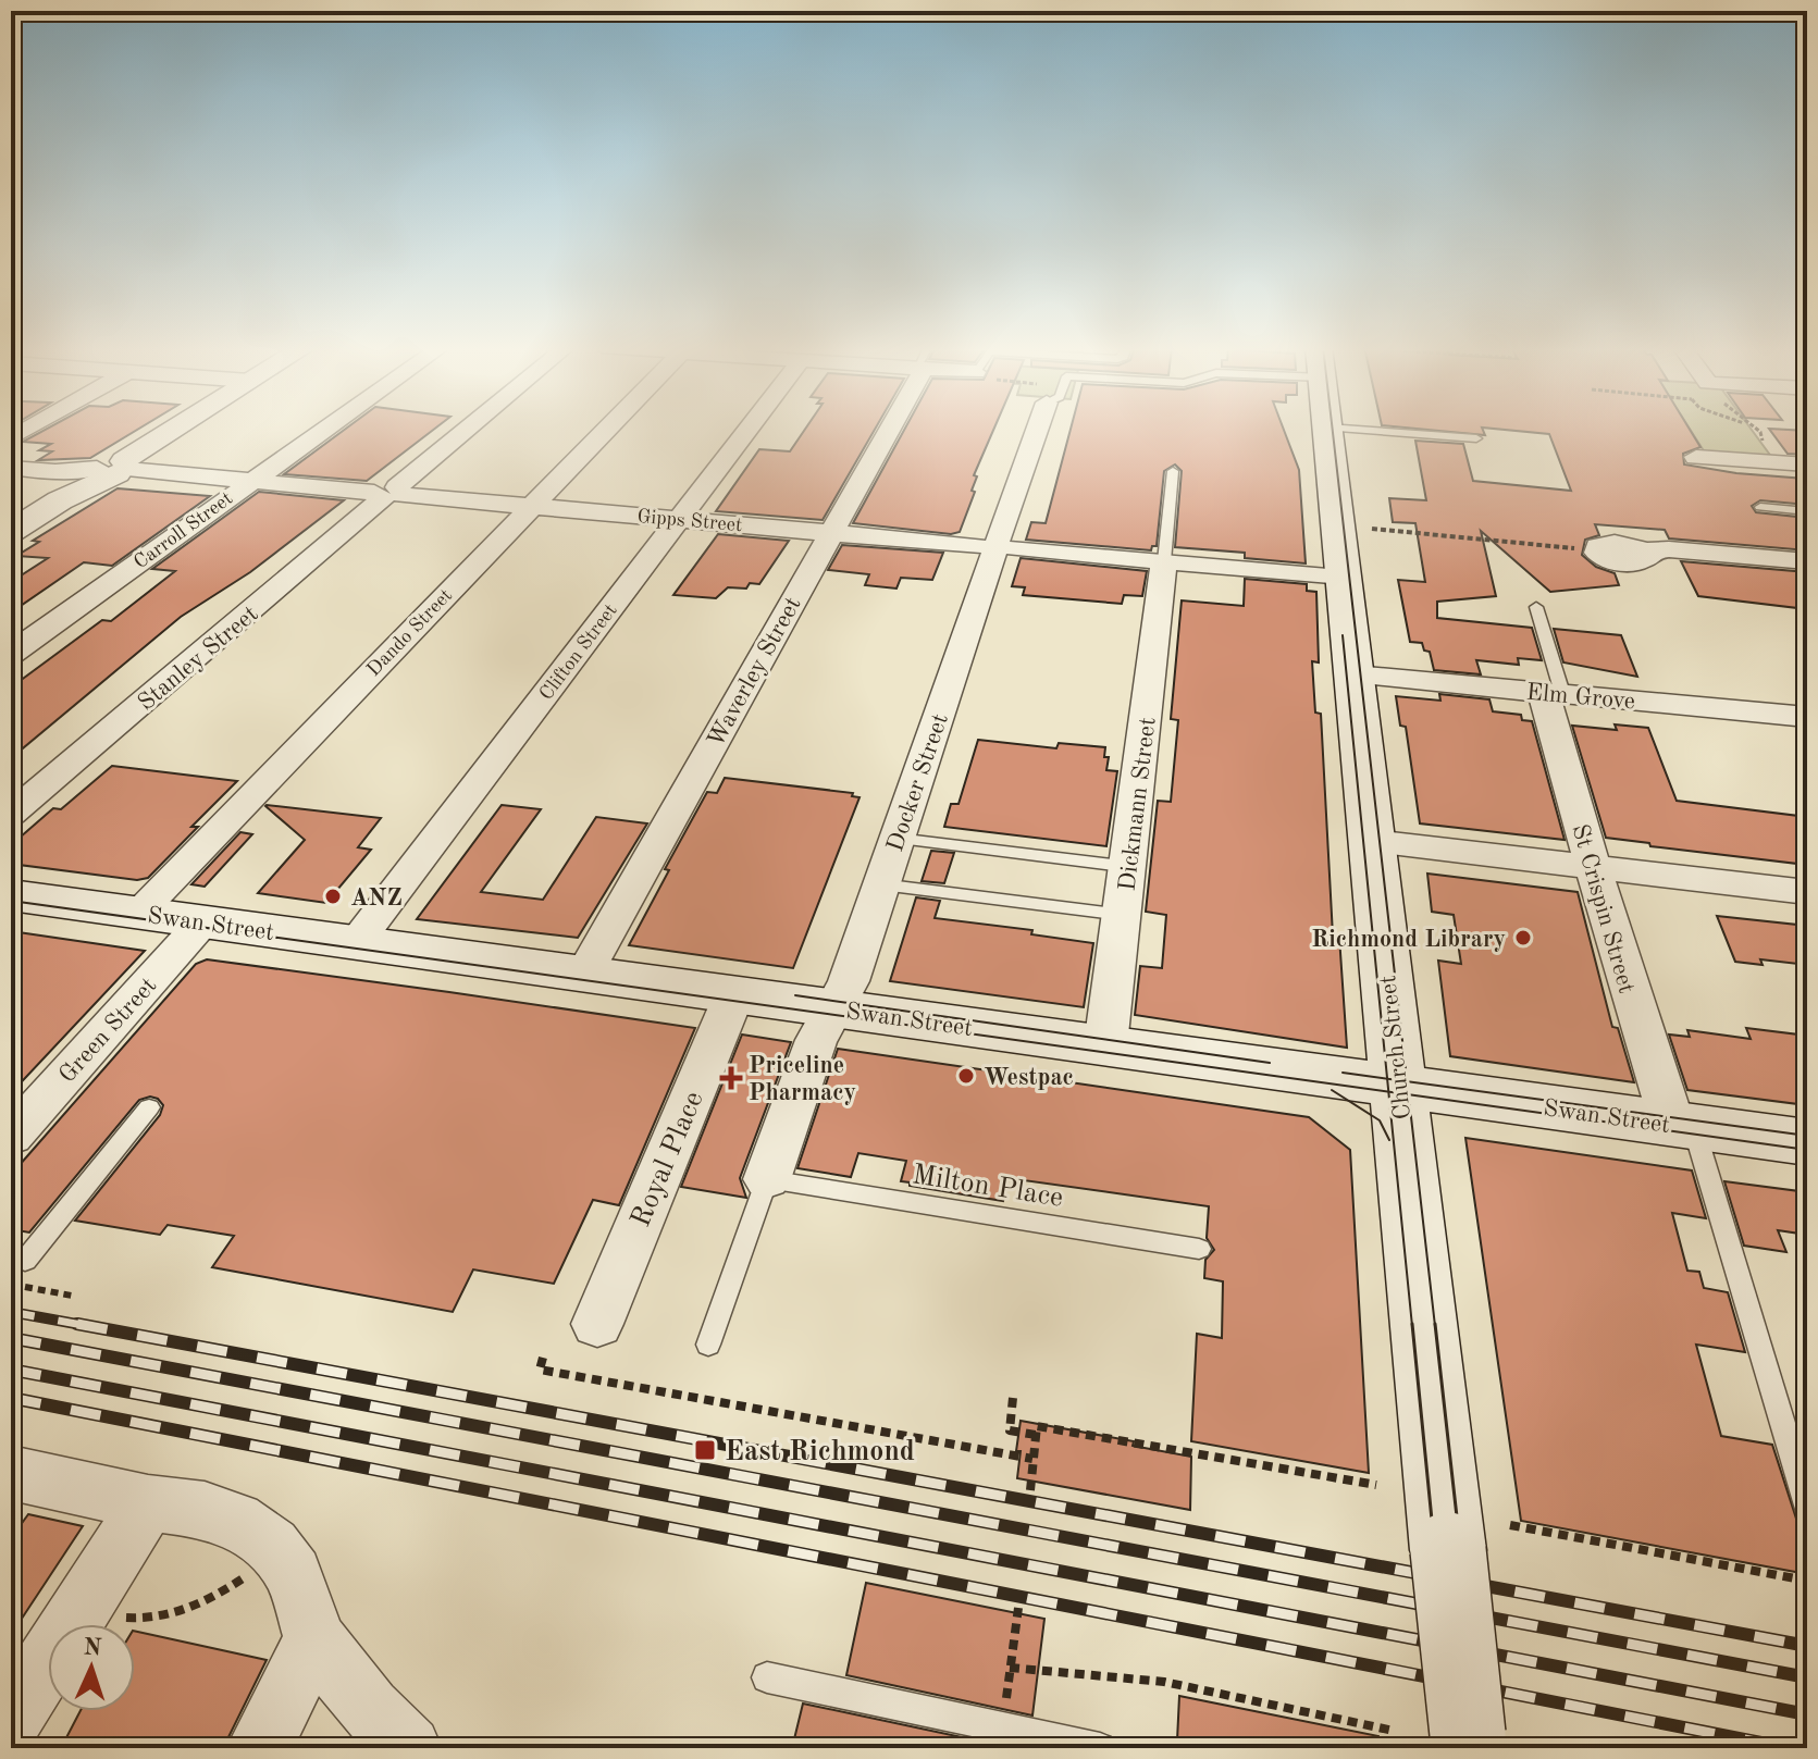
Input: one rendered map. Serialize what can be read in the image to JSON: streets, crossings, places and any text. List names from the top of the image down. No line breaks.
{"streets":{"main road":["Swan Street","Church Street"],"street":["Gipps Street","Carroll Street","Dando Street","Clifton Street","Stanley Street","Waverley Street","Elm Grove","Docker Street","Dickmann Street","St Crispin Street","Green Street","Royal Place"],"lane":["Milton Place"]},"crossings":[["Gipps Street","Carroll Street"],["Gipps Street","Dando Street"],["Gipps Street","Clifton Street"],["Gipps Street","Stanley Street"],["Gipps Street","Waverley Street"],["Gipps Street","Docker Street"],["Gipps Street","Dickmann Street"],["Gipps Street","Church Street"],["Dando Street","Swan Street"],["Clifton Street","Swan Street"],["Waverley Street","Swan Street"],["Elm Grove","St Crispin Street"],["Elm Grove","Church Street"],["Docker Street","Swan Street"],["Docker Street","Milton Place"],["Dickmann Street","Swan Street"],["St Crispin Street","Swan Street"],["Swan Street","Green Street"],["Swan Street","Church Street"],["Swan Street","Royal Place"]],"places":{"other":["ANZ","Richmond Library","Westpac"],"health":["Priceline Pharmacy"],"transit":["East Richmond"]},"north":"top"}
